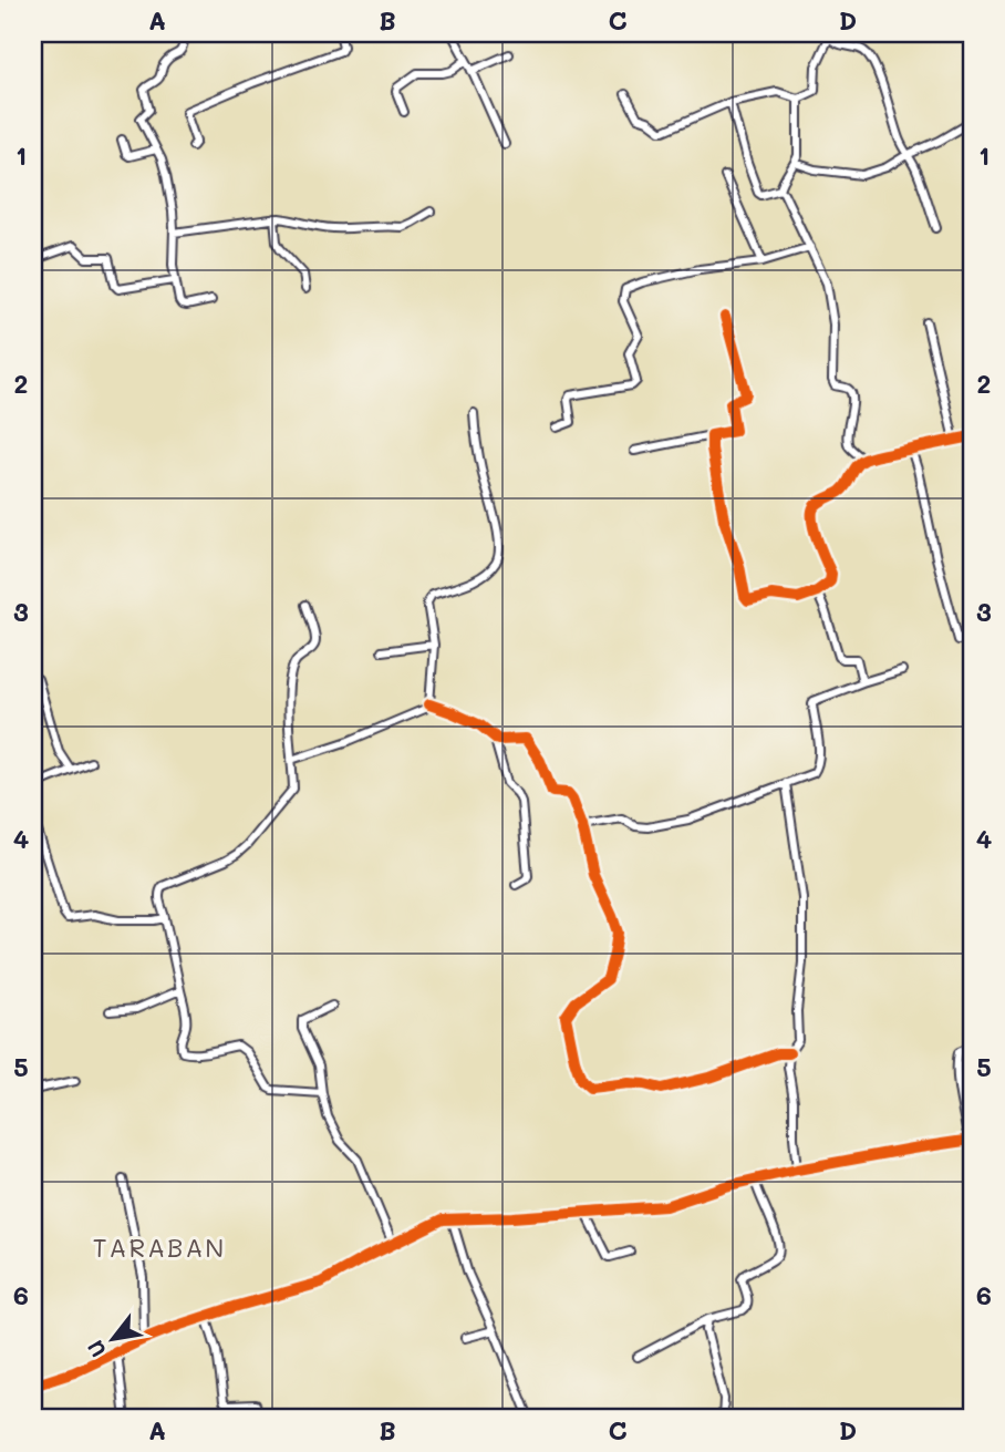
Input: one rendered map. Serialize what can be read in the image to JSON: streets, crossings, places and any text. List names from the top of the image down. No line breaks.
{"districts":["TARABAN"],"north":"bottom left","grid":{"columns":["A","B","C","D"],"rows":["1","2","3","4","5","6"]}}
